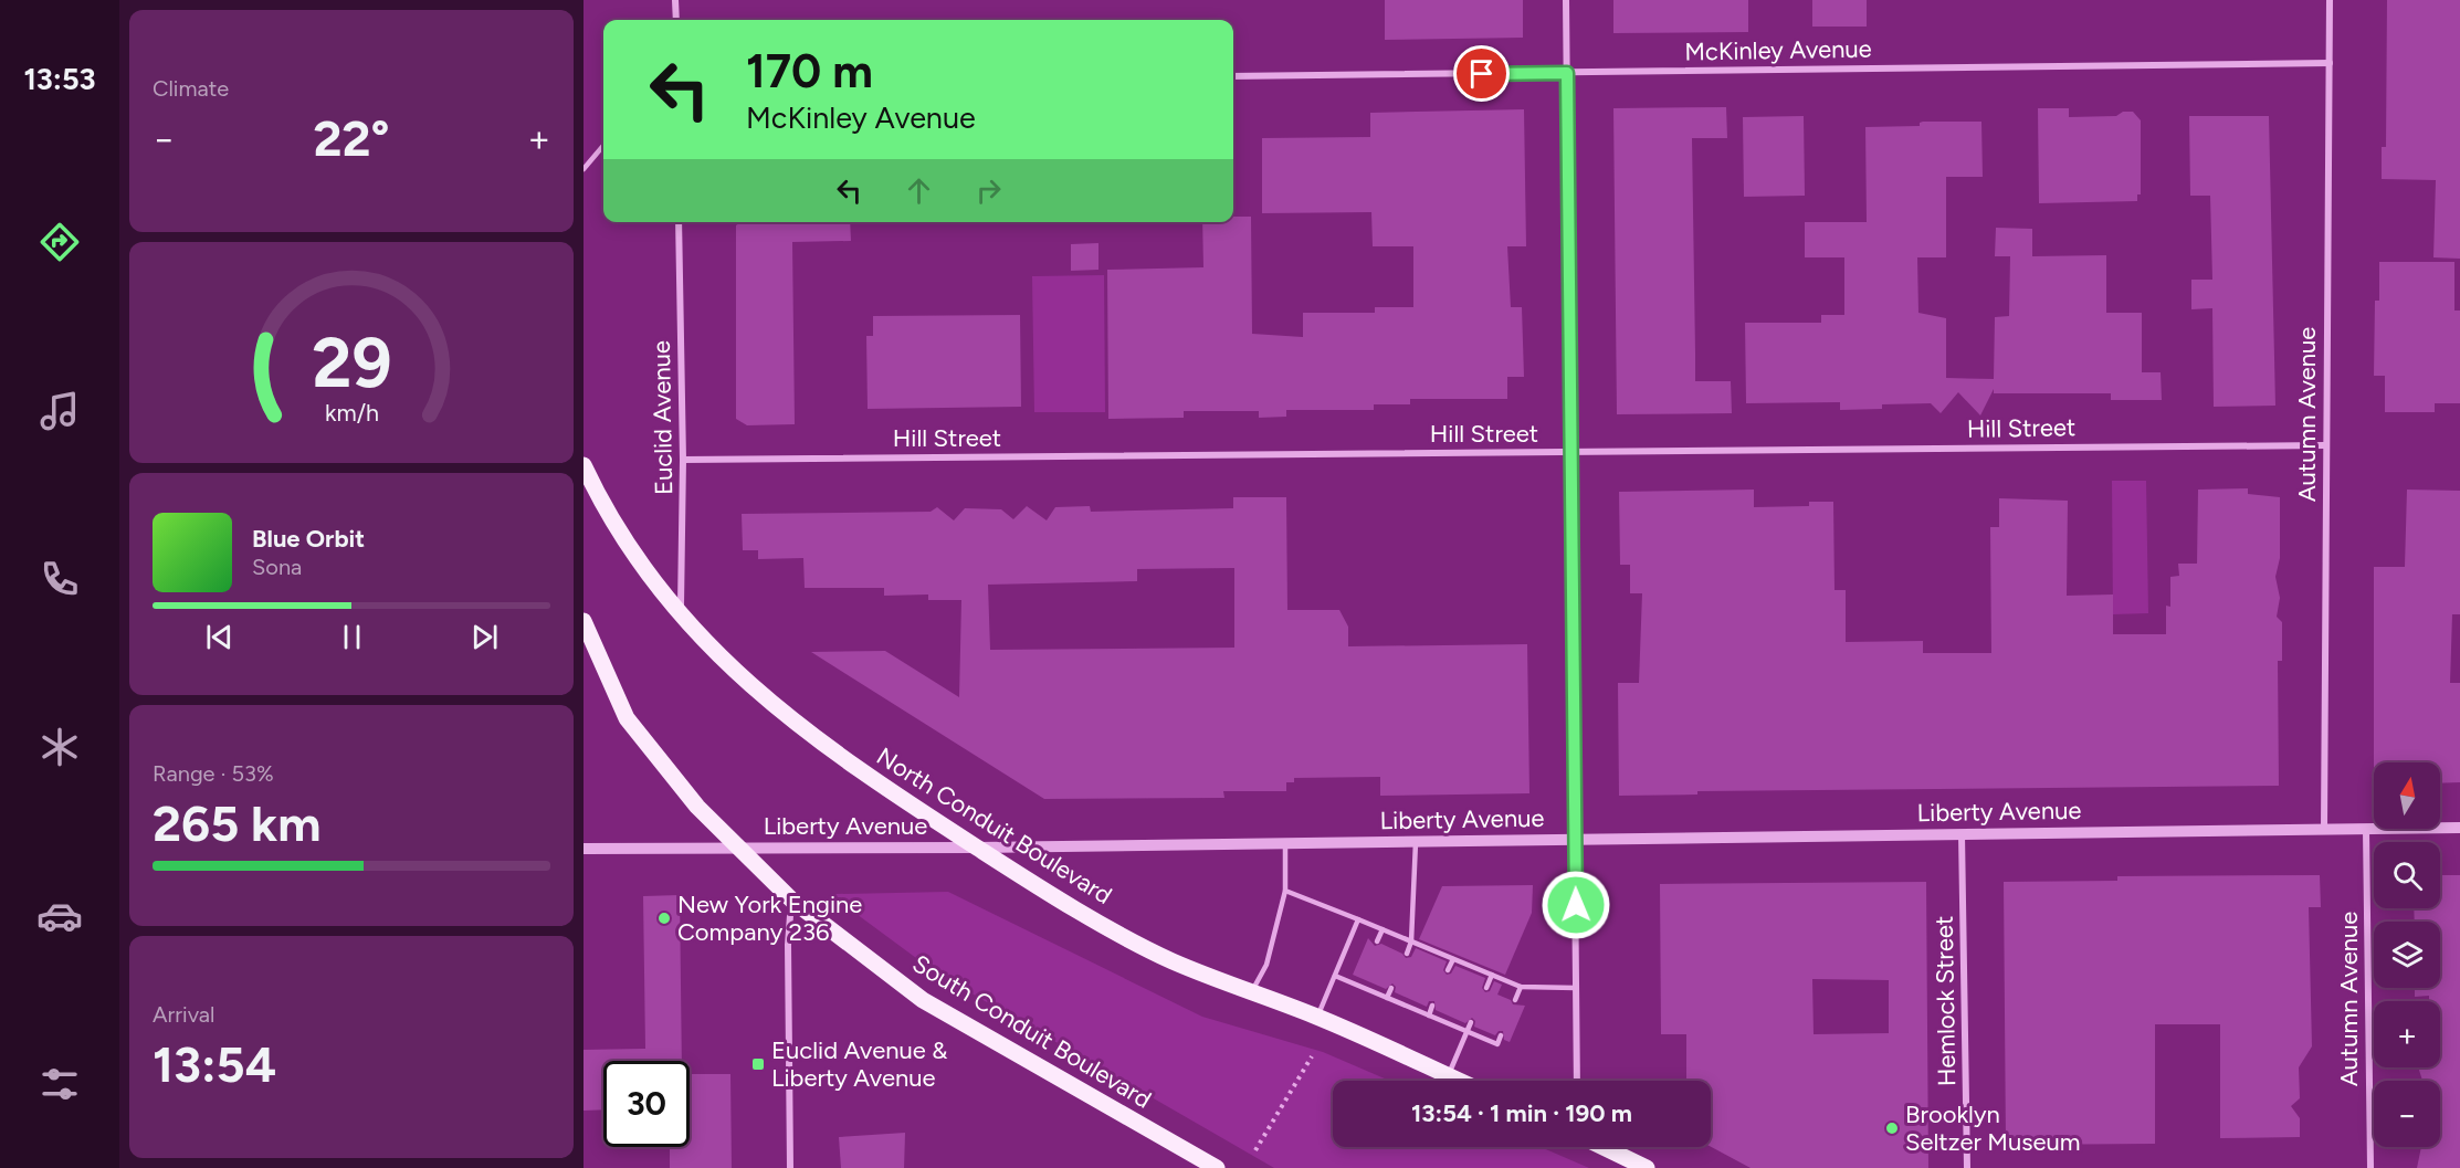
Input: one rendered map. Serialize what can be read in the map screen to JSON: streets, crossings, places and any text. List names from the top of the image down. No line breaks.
{"streets":{"main road":["North Conduit Boulevard","South Conduit Boulevard"],"street":["McKinley Avenue","Autumn Avenue","Euclid Avenue","Hill Street","Liberty Avenue","Hemlock Street"]},"crossings":[["McKinley Avenue","Autumn Avenue"],["Autumn Avenue","Hill Street"],["Autumn Avenue","Liberty Avenue"],["Euclid Avenue","Hill Street"],["Euclid Avenue","North Conduit Boulevard"],["Liberty Avenue","North Conduit Boulevard"],["Liberty Avenue","Hemlock Street"],["Liberty Avenue","South Conduit Boulevard"]],"places":{"other":["New York Engine Company 236","Brooklyn Seltzer Museum"],"transit":["Euclid Avenue & Liberty Avenue"]},"north":"top","page":{"tabs":"13:53","tile":["Climate",["Range · 53%","265 km"],["Arrival","13:54"]],"turn":["170 m","McKinley Avenue"],"heat":["−","22°","+"],"song":["Blue Orbit","Sona"],"map_buttons":["+","−"],"limit":"30","trip":"13:54 · 1 min · 190 m","gauge":["29","km/h"]}}
